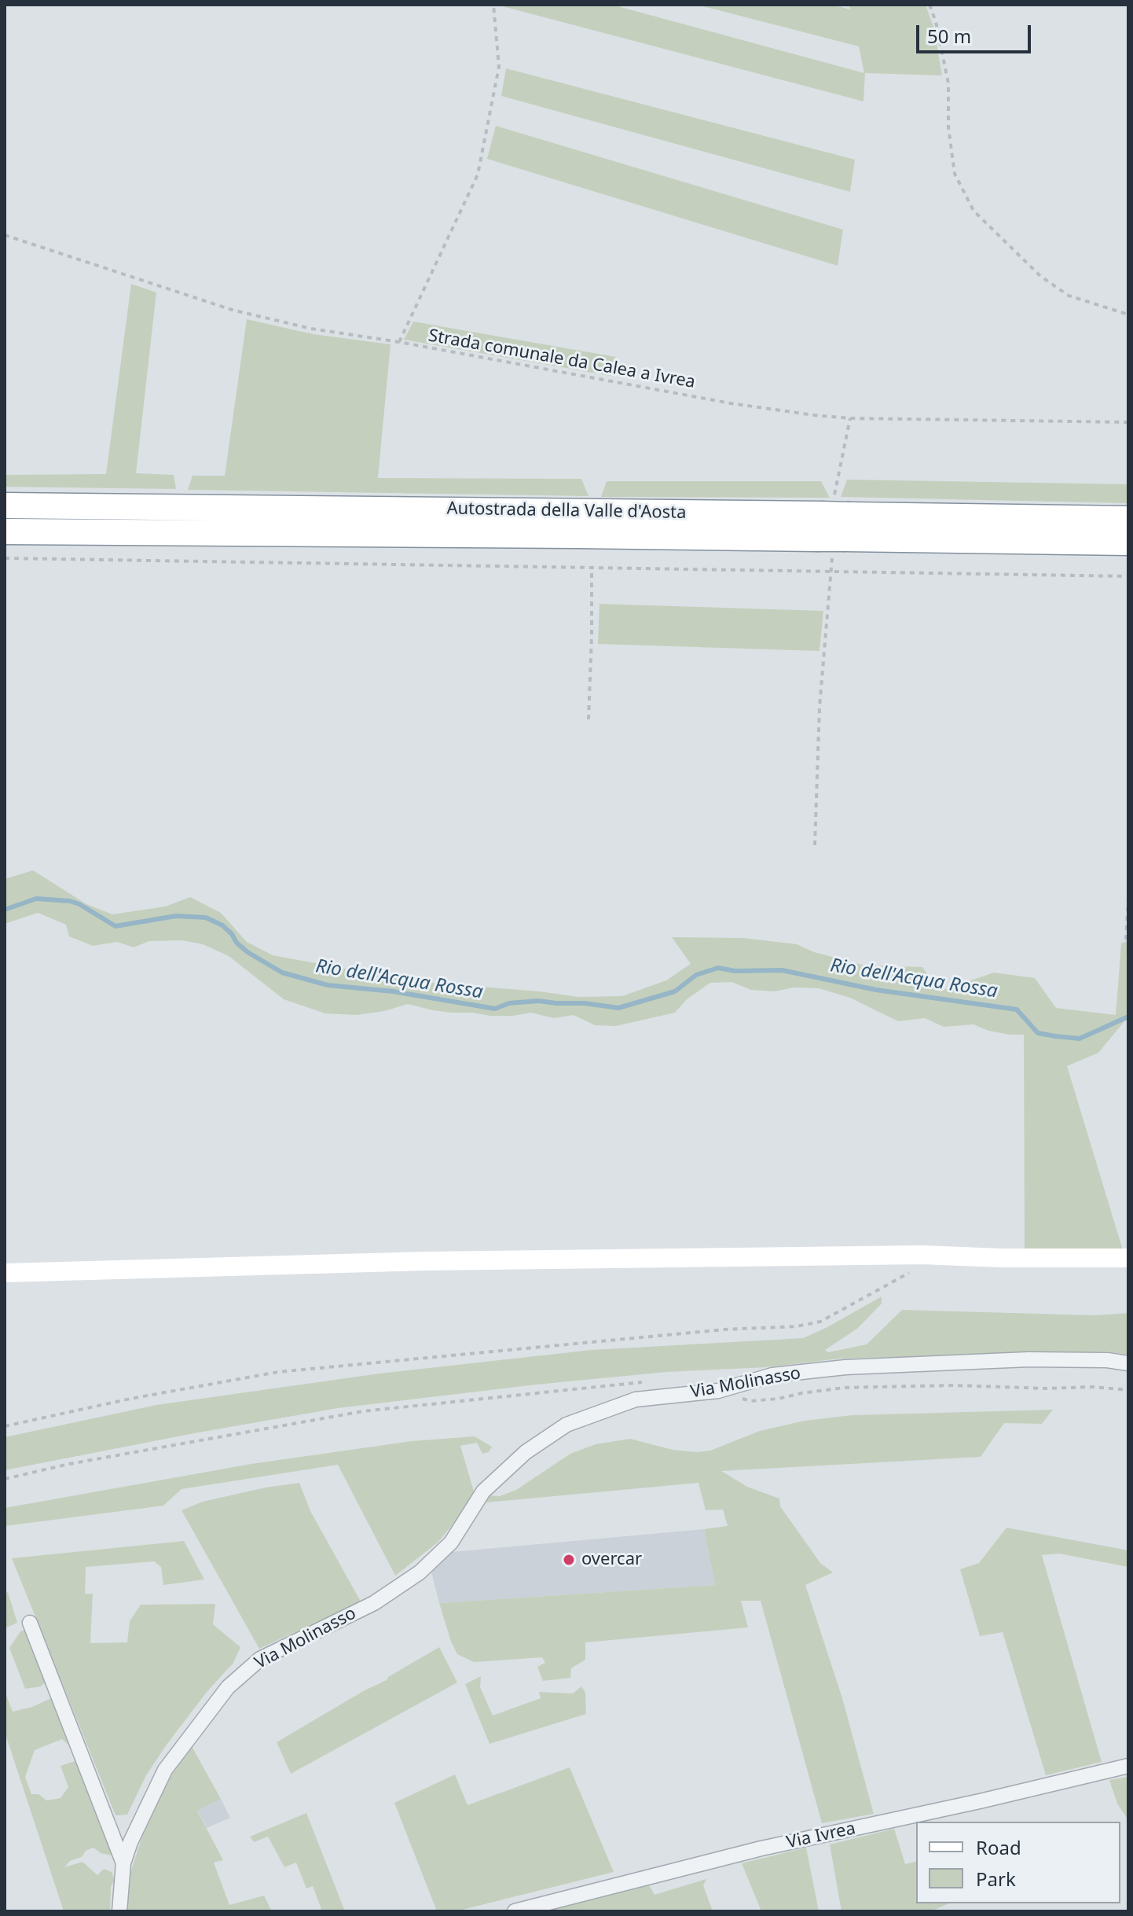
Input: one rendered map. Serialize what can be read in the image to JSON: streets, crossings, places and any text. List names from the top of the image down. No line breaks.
{"streets":{"highway":["Autostrada della Valle d'Aosta"],"street":["Via Molinasso","Via Ivrea"],"path":["Strada comunale da Calea a Ivrea"]},"water":["Rio dell'Acqua Rossa"],"places":["overcar"],"legend":["Road","Park"],"scale_bar":"50 m"}
